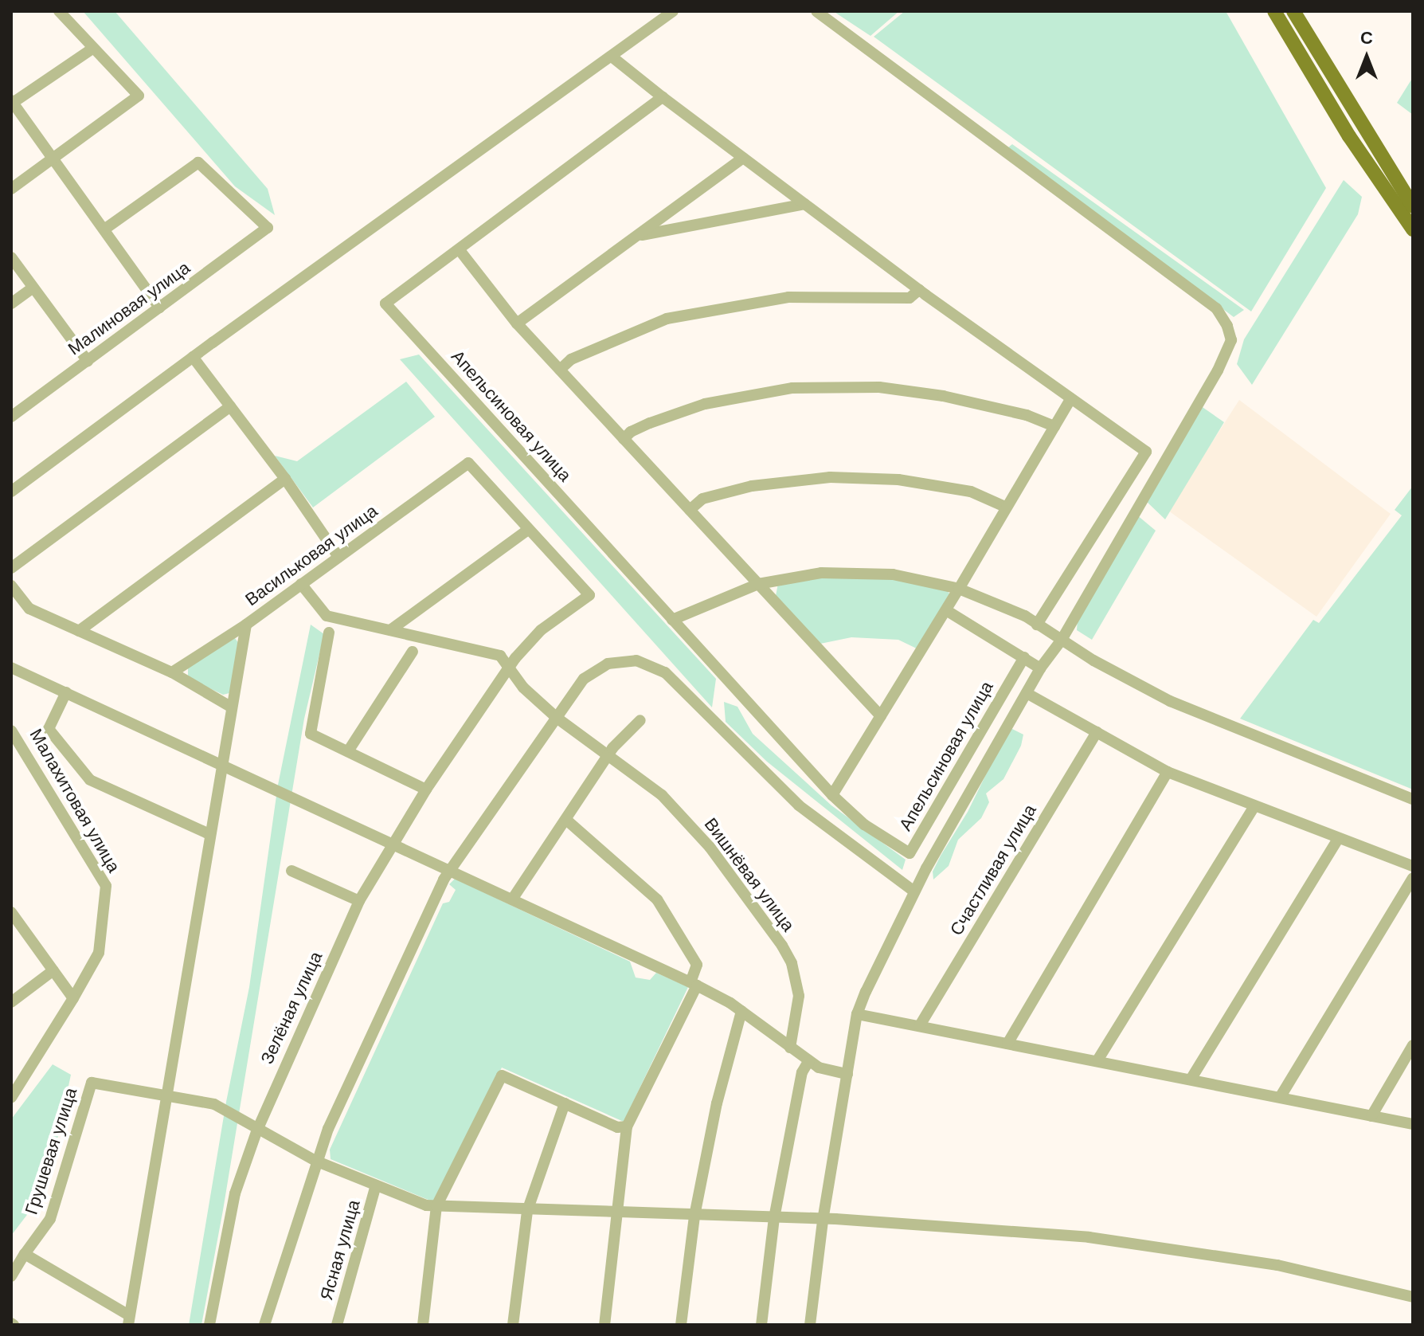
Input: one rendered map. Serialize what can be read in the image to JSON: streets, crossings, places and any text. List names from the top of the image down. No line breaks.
{"streets":{"street":["Малиновая улица","Апельсиновая улица","Васильковая улица","Малахитовая улица","Счастливая улица","Вишнёвая улица","Зелёная улица","Грушевая улица","Ясная улица"]},"crossings":[["Вишнёвая улица","Зелёная улица"]],"north":"top"}
